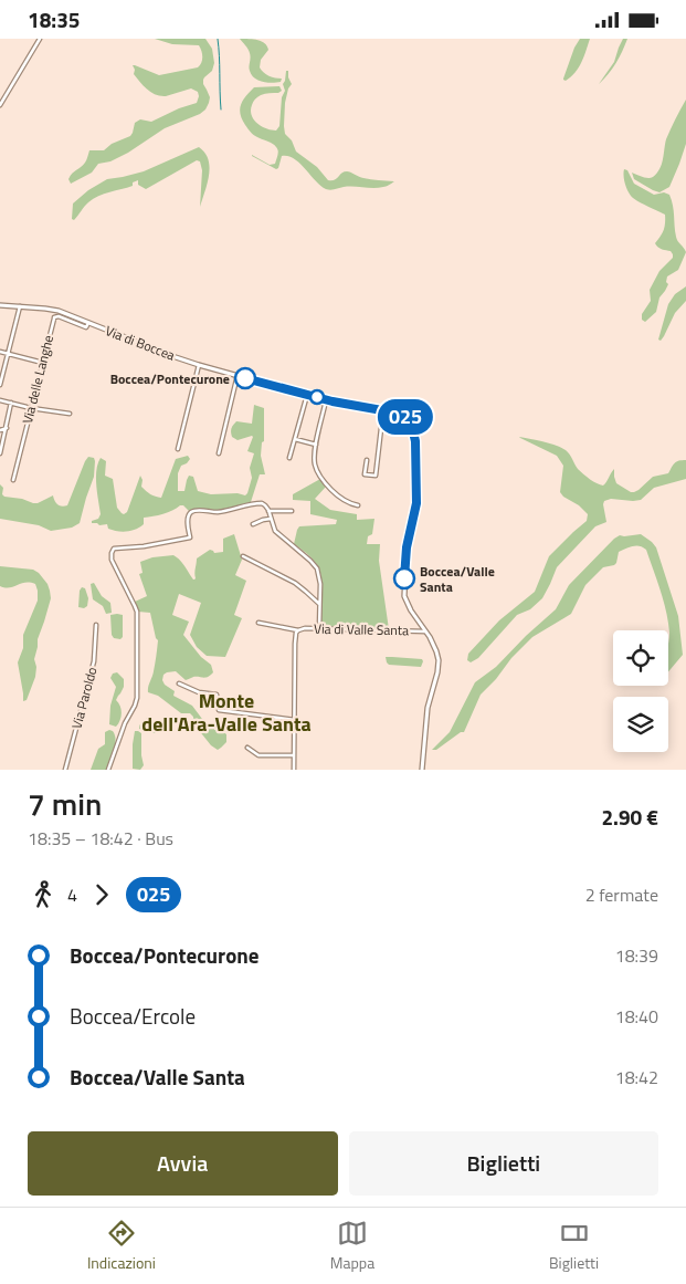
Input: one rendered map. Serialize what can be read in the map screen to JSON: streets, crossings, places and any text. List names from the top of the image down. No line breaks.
{"streets":{"street":["Via di Boccea","Via delle Langhe","Via di Valle Santa","Via Paroldo"]},"crossings":[["Via di Boccea","Via delle Langhe"],["Via di Boccea","Via di Valle Santa"]],"districts":["Monte dell'Ara-Valle Santa"],"places":["Boccea/Pontecurone","Boccea/Valle Santa"],"lines":["bus line 025"],"page":{"status":"18:35","on_map":"025","heading":["7 min","18:35 – 18:42 · Bus","2.90 €"],"legs":["4","025","2 fermate"],"list":[{"name":"Boccea/Pontecurone","value":"18:39"},{"name":"Boccea/Ercole","value":"18:40"},{"name":"Boccea/Valle Santa","value":"18:42"}],"buttons":["Avvia","Biglietti"],"tabs":["Indicazioni","Mappa","Biglietti"]}}
